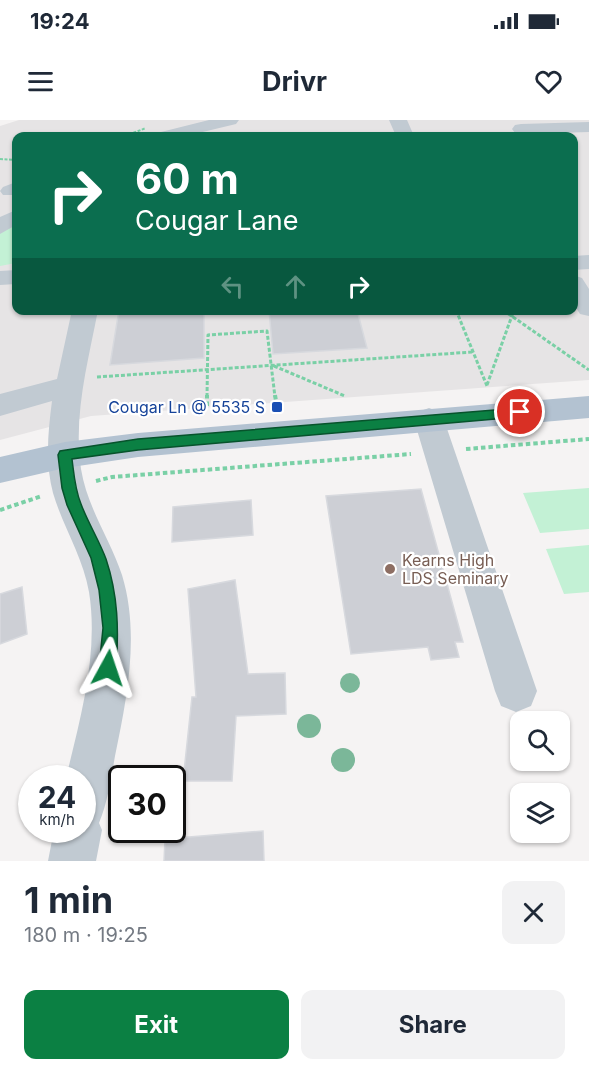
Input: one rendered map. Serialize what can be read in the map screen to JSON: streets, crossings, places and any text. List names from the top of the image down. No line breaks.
{"places":{"transit":["Cougar Ln @ 5535 S"],"other":["Kearns High LDS Seminary"]},"page":{"status":"19:24","header":"Drivr","turn":["60 m","Cougar Lane"],"speed":"24 km/h","limit":"30","heading":["1 min","180 m · 19:25"],"buttons":["Exit","Share"]}}
